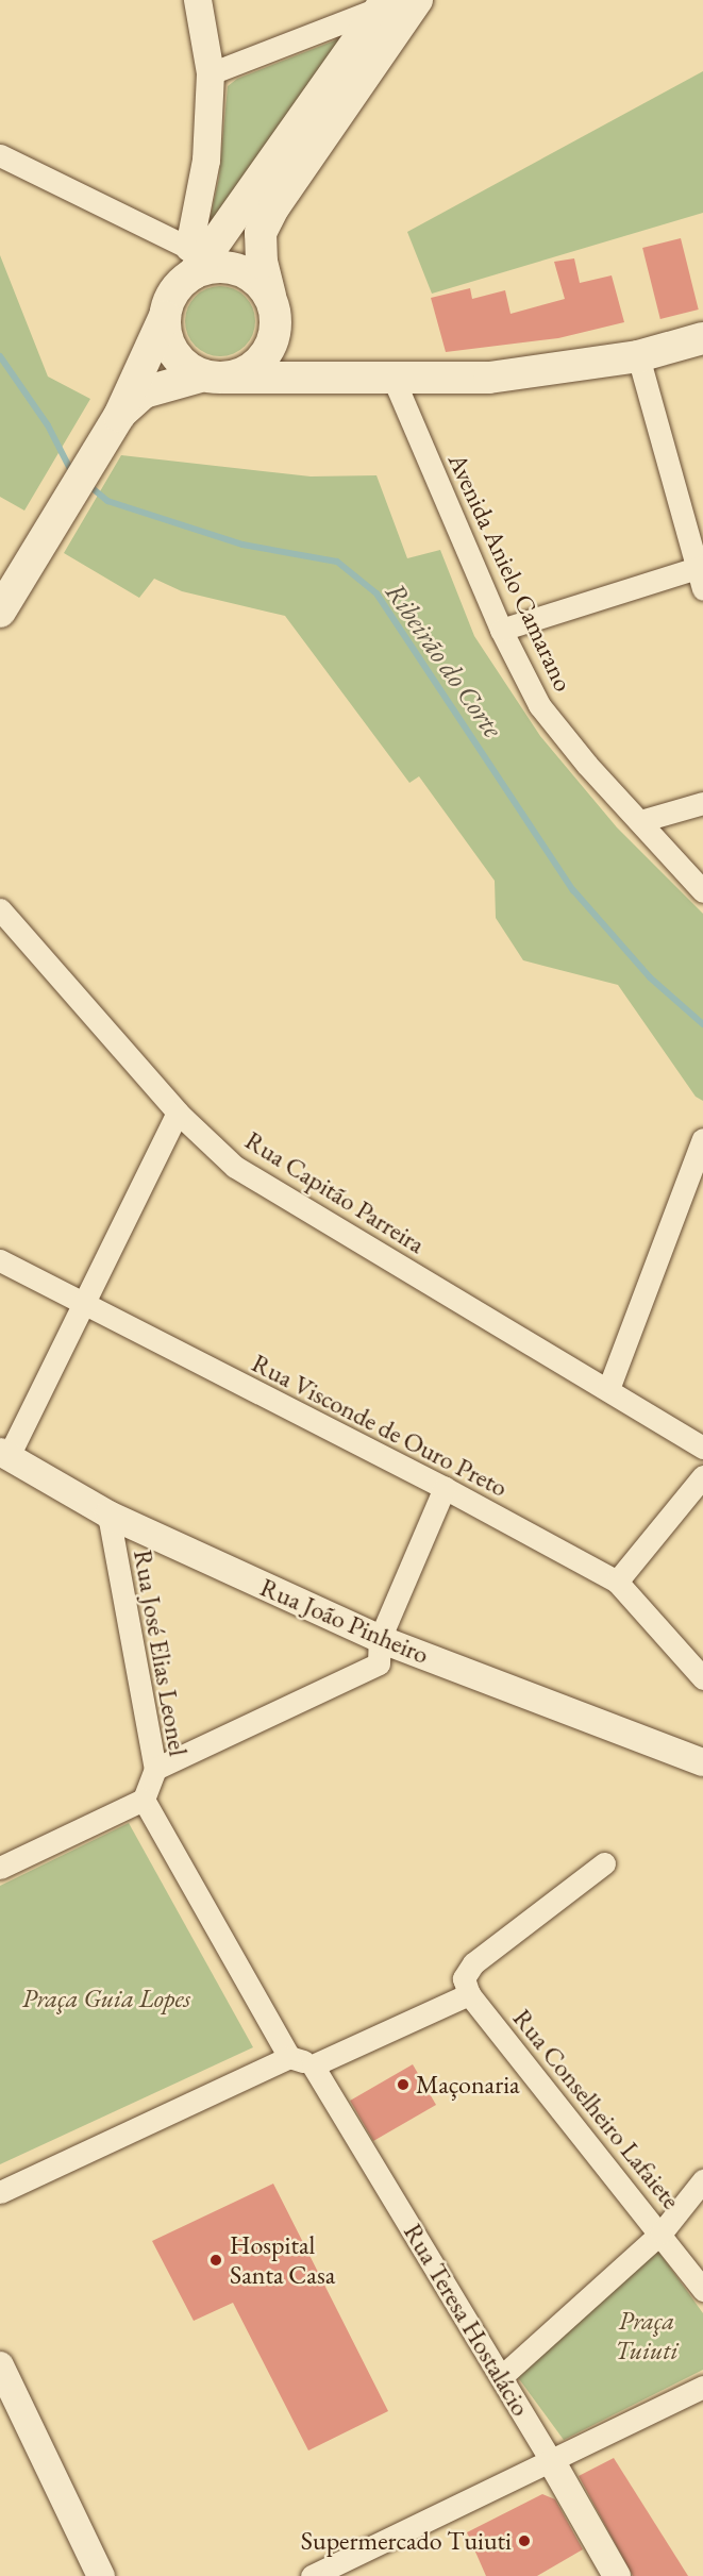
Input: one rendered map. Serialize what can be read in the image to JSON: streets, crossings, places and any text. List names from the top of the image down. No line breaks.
{"streets":{"street":["Avenida Anielo Camarano","Rua Capitão Parreira","Rua Visconde de Ouro Preto","Rua João Pinheiro","Rua José Elias Leonel","Rua Conselheiro Lafaiete","Rua Teresa Hostalácio"]},"crossings":[["Rua João Pinheiro","Rua José Elias Leonel"]],"water":["Ribeirão do Corte"],"parks":["Praça Guia Lopes","Praça Tuiuti"],"places":["Maçonaria","Hospital Santa Casa","Supermercado Tuiuti"]}
